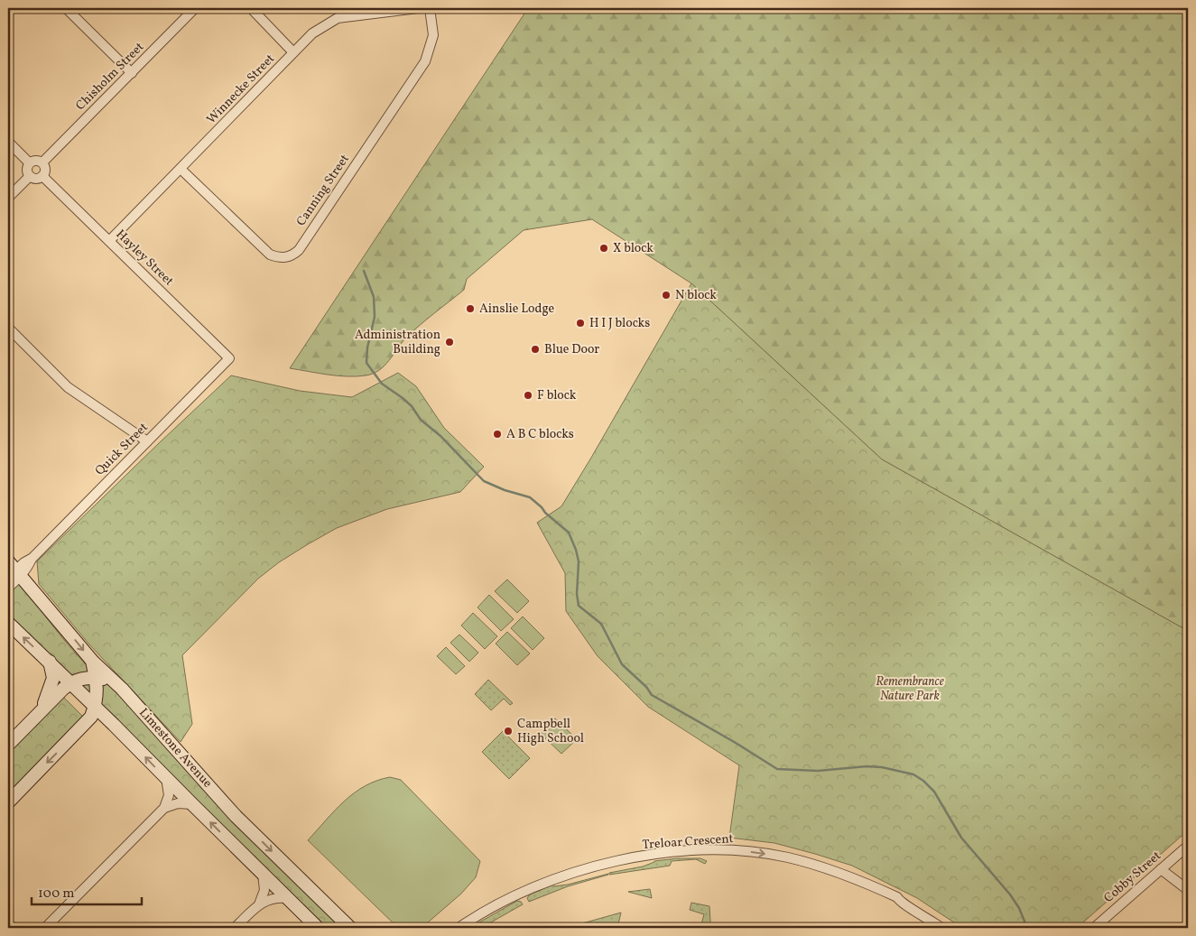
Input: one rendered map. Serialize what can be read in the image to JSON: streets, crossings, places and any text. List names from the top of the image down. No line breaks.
{"streets":{"main road":["Limestone Avenue"],"street":["Chisholm Street","Winnecke Street","Canning Street","Hayley Street","Quick Street","Treloar Crescent","Cobby Street"]},"crossings":[["Chisholm Street","Hayley Street"],["Winnecke Street","Canning Street"],["Winnecke Street","Hayley Street"],["Hayley Street","Quick Street"],["Quick Street","Limestone Avenue"]],"one_way":["Treloar Crescent"],"parks":["Remembrance Nature Park"],"places":["X block","N block","Ainslie Lodge","H I J blocks","Administration Building","Blue Door","F block","A B C blocks","Campbell High School"],"scale_bar":"100 m"}
